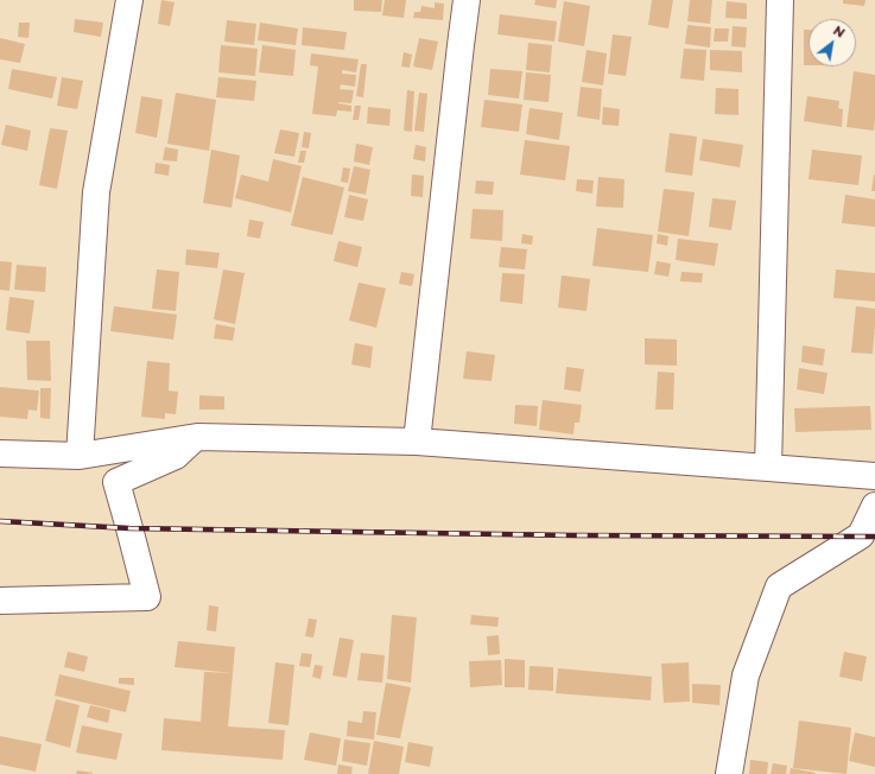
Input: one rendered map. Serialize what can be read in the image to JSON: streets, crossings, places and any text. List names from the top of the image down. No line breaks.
{"north":"top right"}
